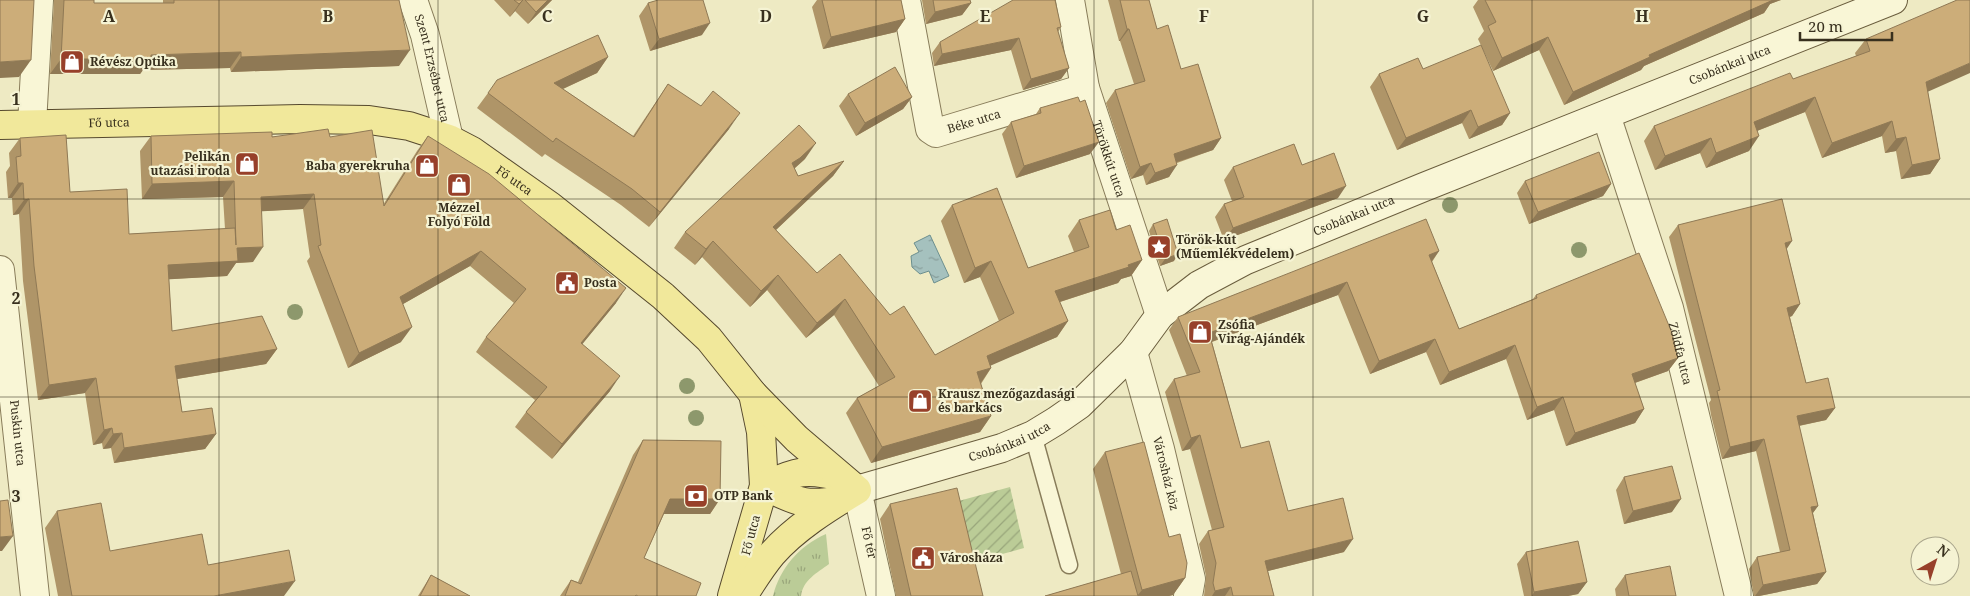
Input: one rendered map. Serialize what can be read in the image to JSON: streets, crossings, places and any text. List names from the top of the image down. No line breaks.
{"streets":{"main road":["Fő utca"],"street":["Csobánkai utca","Szent Erzsébet utca","Béke utca","Törökkút utca","Zöldfa utca","Puskin utca","Városház köz","Fő tér"]},"crossings":[["Csobánkai utca","Törökkút utca"],["Csobánkai utca","Zöldfa utca"],["Csobánkai utca","Városház köz"],["Csobánkai utca","Fő tér"],["Szent Erzsébet utca","Fő utca"],["Béke utca","Törökkút utca"]],"places":{"shop":["Révész Optika","Pelikán utazási iroda","Baba gyerekruha","Mézzel Folyó Föld","Zsófia Virág-Ajándék","Krausz mezőgazdasági és barkács"],"place":["Török-kút (Műemlékvédelem)"],"public building":["Posta","Városháza"],"bank":["OTP Bank"]},"scale_bar":"20 m","north":"top right","grid":{"columns":["A","B","C","D","E","F","G","H"],"rows":["1","2","3"]}}
